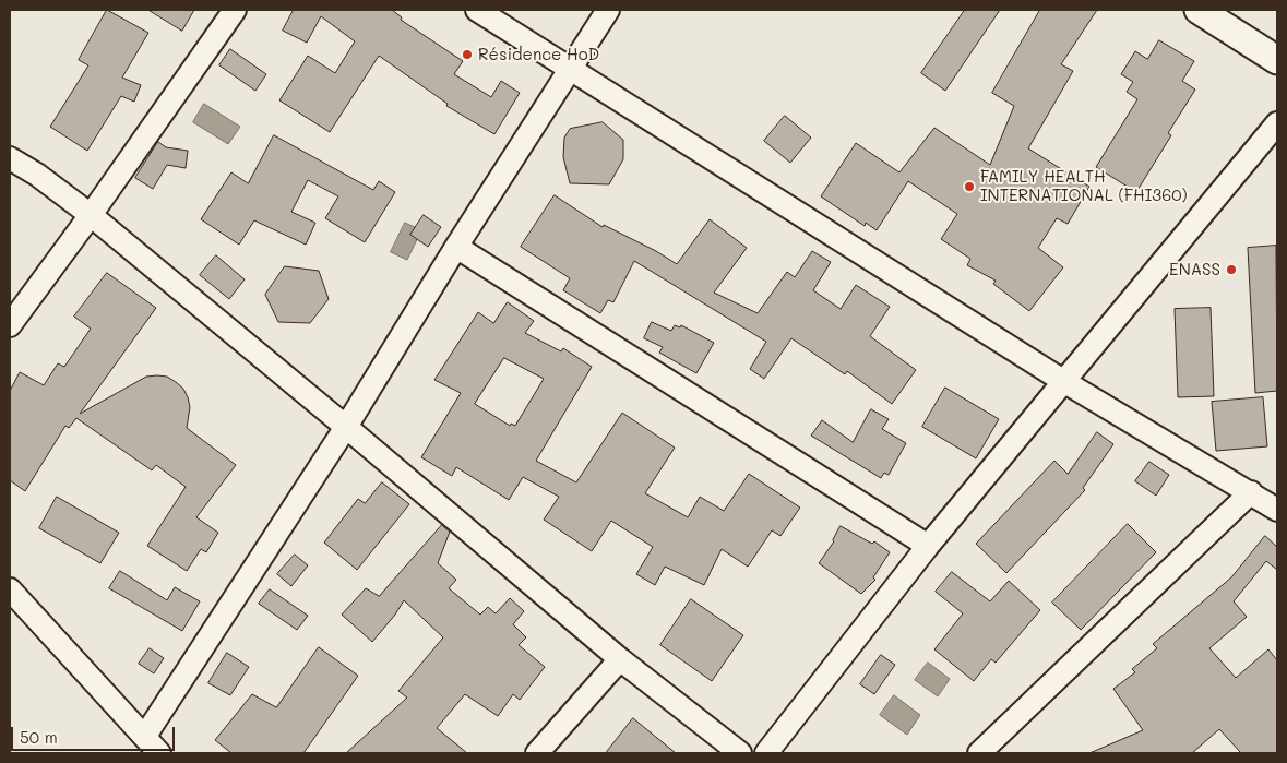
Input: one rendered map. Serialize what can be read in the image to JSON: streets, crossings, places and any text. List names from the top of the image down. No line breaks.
{"places":["Résidence HoD","FAMILY HEALTH INTERNATIONAL (FHI360)","ENASS"],"scale_bar":"50 m"}
